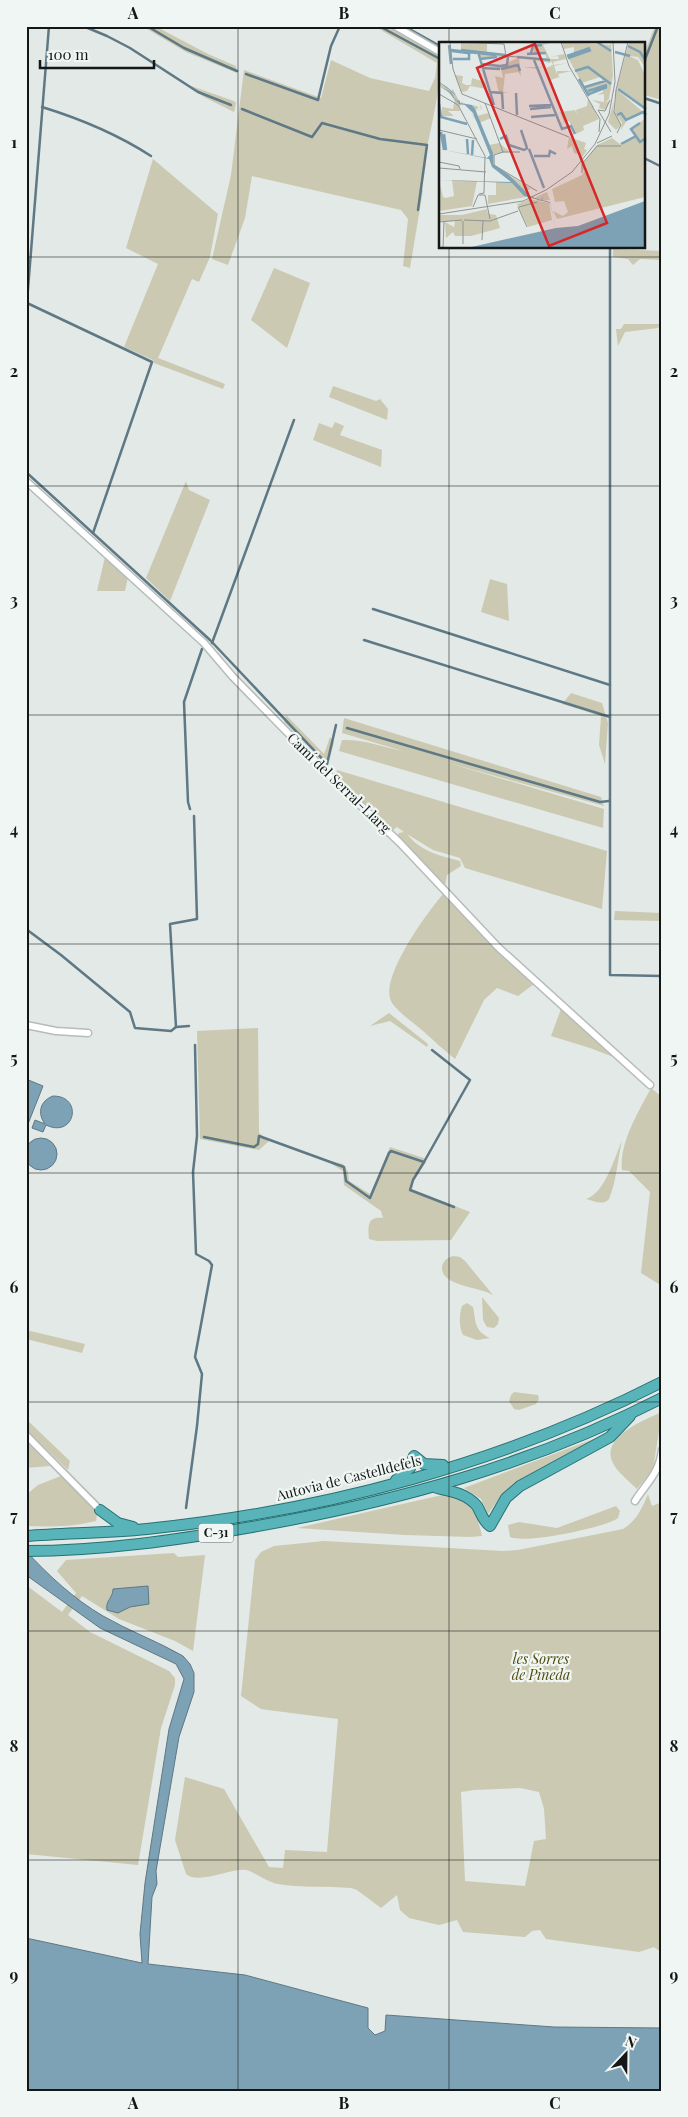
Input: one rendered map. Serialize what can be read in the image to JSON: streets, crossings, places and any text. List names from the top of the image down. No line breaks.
{"streets":{"highway":["Autovia de Castelldefels","C-31"],"street":["Camí del Serral-Llarg"]},"parks":["les Sorres de Pineda"],"scale_bar":"100 m","north":"top","grid":{"columns":["A","B","C"],"rows":["1","2","3","4","5","6","7","8","9"]}}
